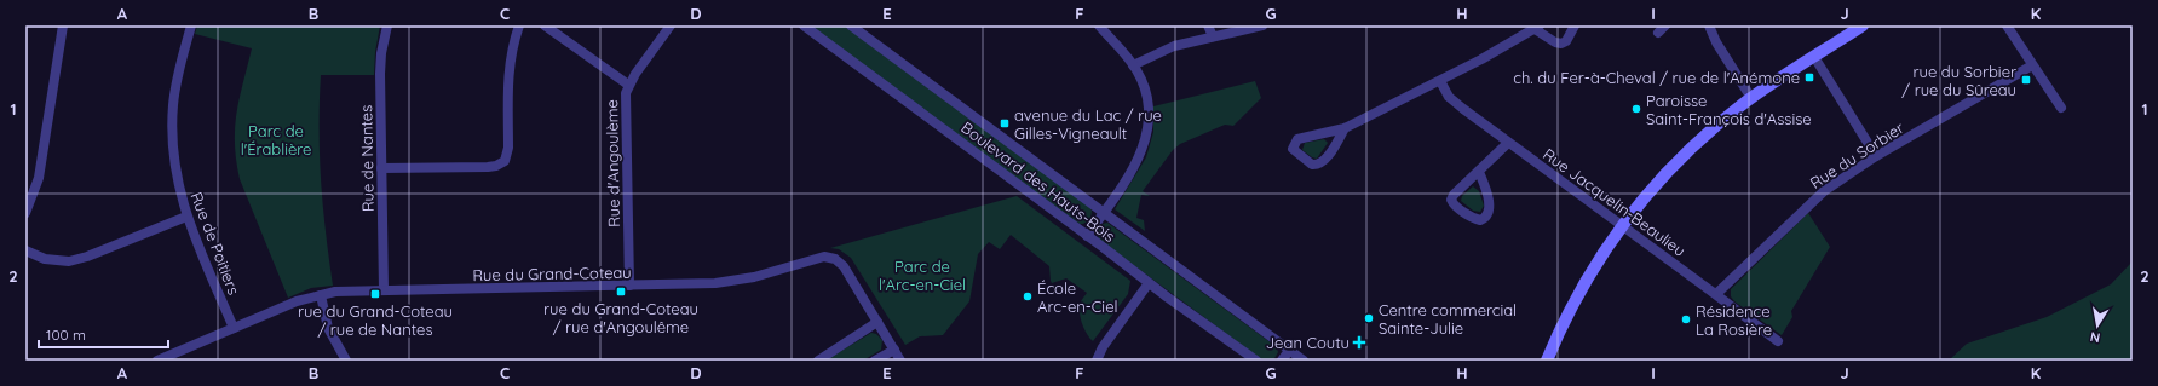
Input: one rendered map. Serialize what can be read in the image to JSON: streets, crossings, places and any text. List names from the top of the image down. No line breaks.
{"streets":{"street":["Rue du Sorbier","Rue de Nantes","Rue d'Angoulème","Boulevard des Hauts-Bois","Rue Jacquelin-Beaulieu","Rue de Poitiers","Rue du Grand-Coteau"]},"crossings":[["Rue du Sorbier","Rue Jacquelin-Beaulieu"],["Rue de Nantes","Rue du Grand-Coteau"],["Rue d'Angoulème","Rue du Grand-Coteau"],["Rue de Poitiers","Rue du Grand-Coteau"]],"parks":["Parc de l'Érablière","Parc de l'Arc-en-Ciel"],"places":{"transit":["ch. du Fer-à-Cheval / rue de l'Anémone","rue du Sorbier / rue du Sûreau","avenue du Lac / rue Gilles-Vigneault","rue du Grand-Coteau / rue d'Angoulême","rue du Grand-Coteau / rue de Nantes"],"other":["Paroisse Saint-François d'Assise","École Arc-en-Ciel","Centre commercial Sainte-Julie","Résidence La Rosière"],"health":["Jean Coutu"]},"scale_bar":"100 m","north":"bottom","grid":{"columns":["A","B","C","D","E","F","G","H","I","J","K"],"rows":["1","2"]}}
